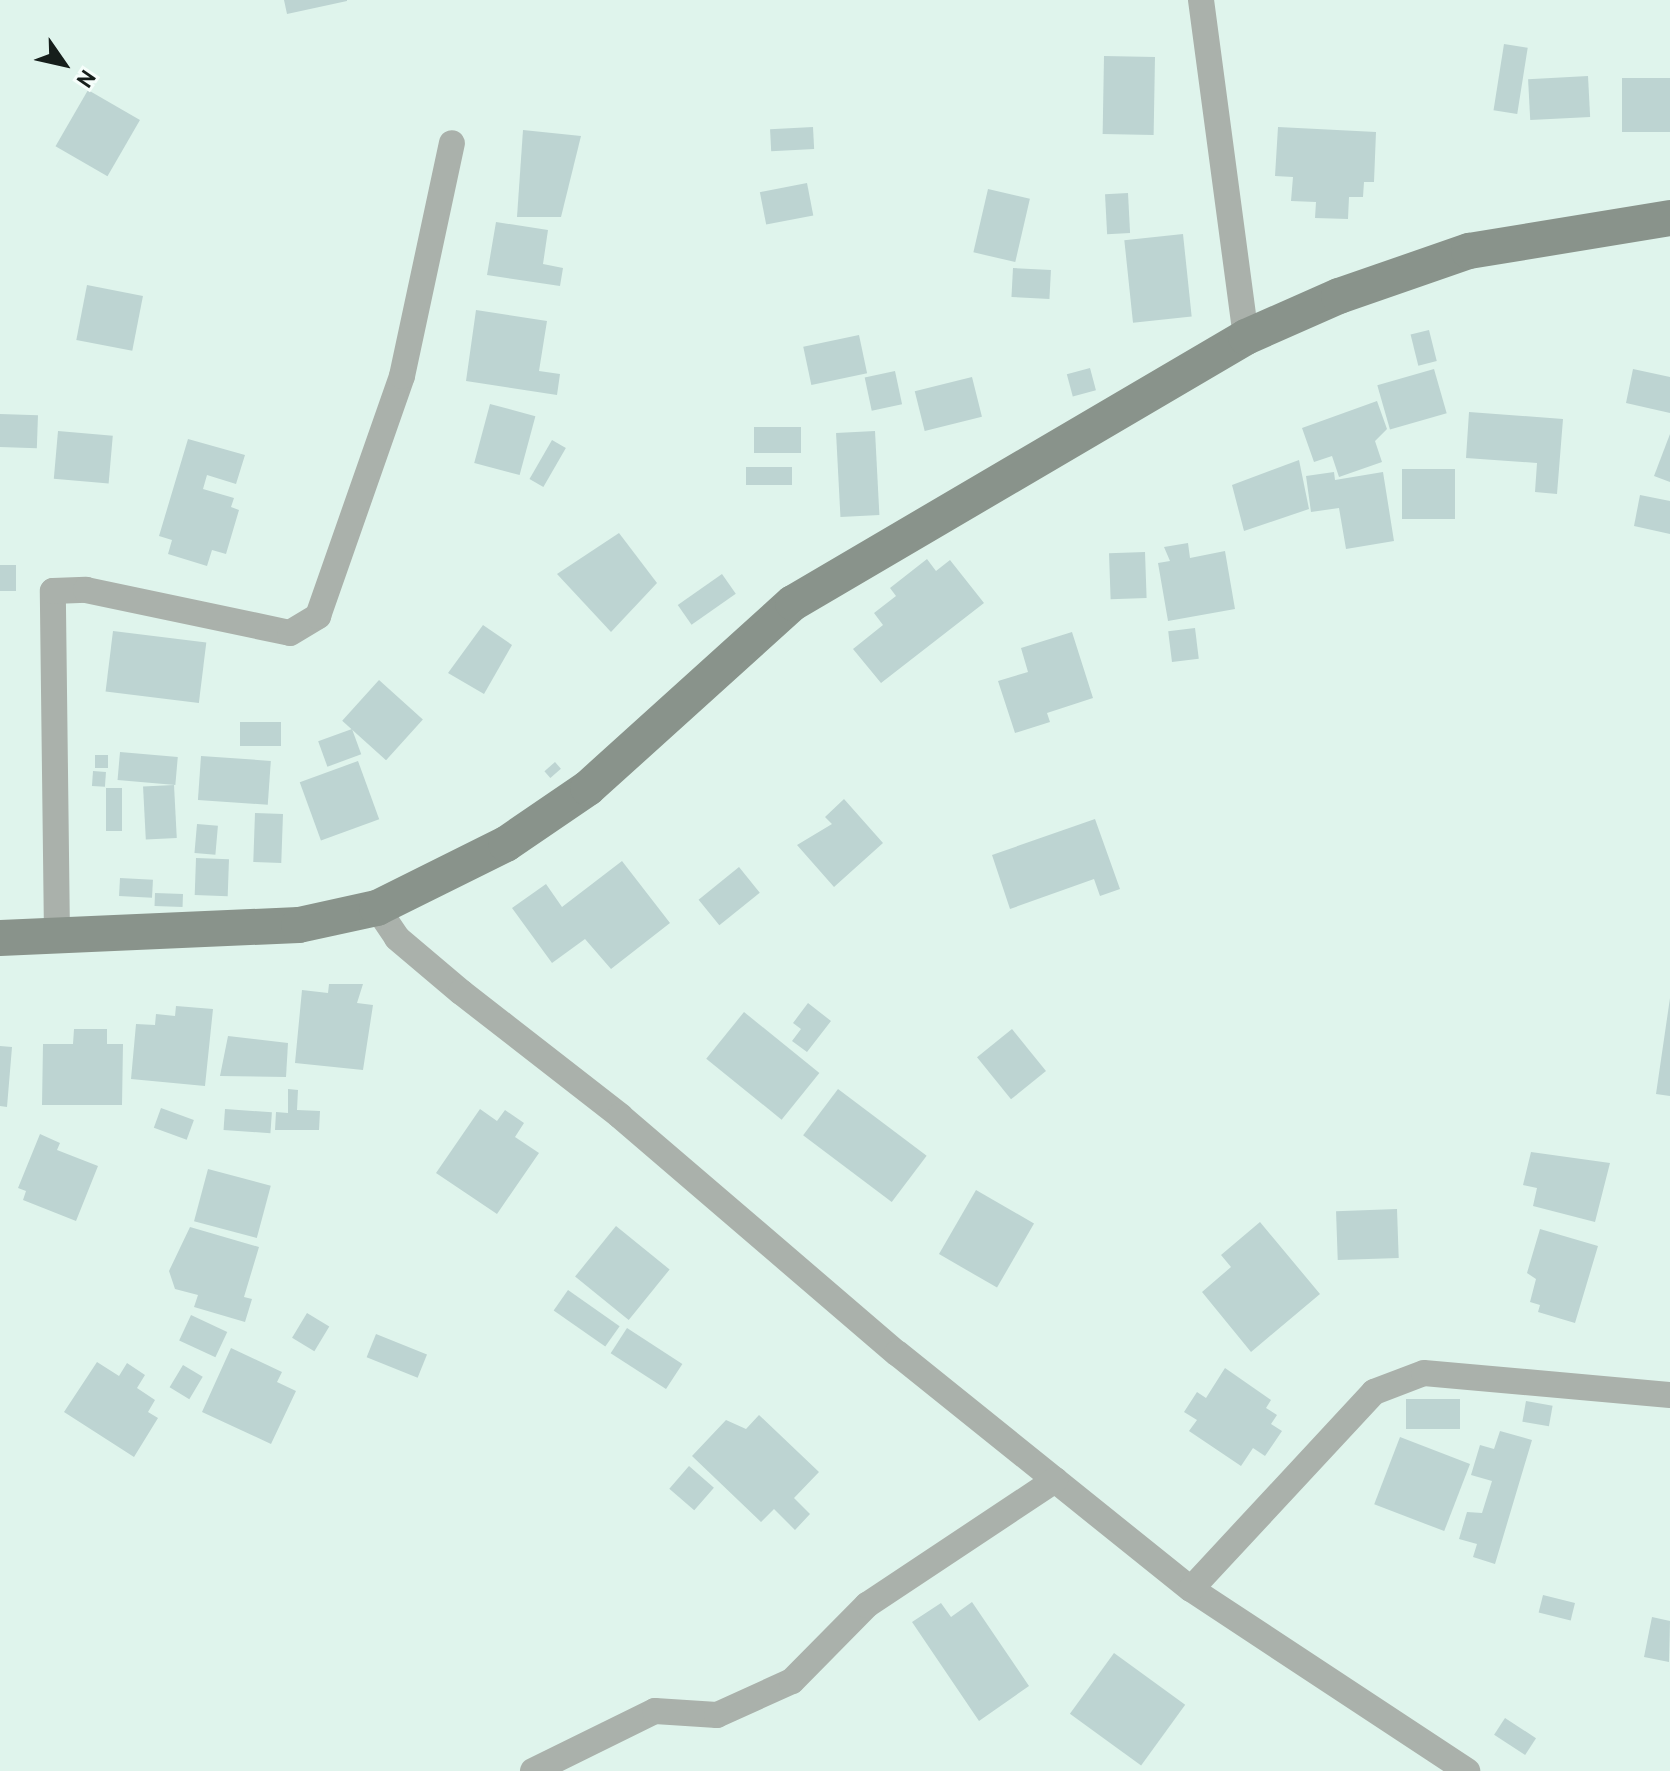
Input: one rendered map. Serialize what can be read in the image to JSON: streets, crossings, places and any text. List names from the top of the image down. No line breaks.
{"north":"bottom right"}
